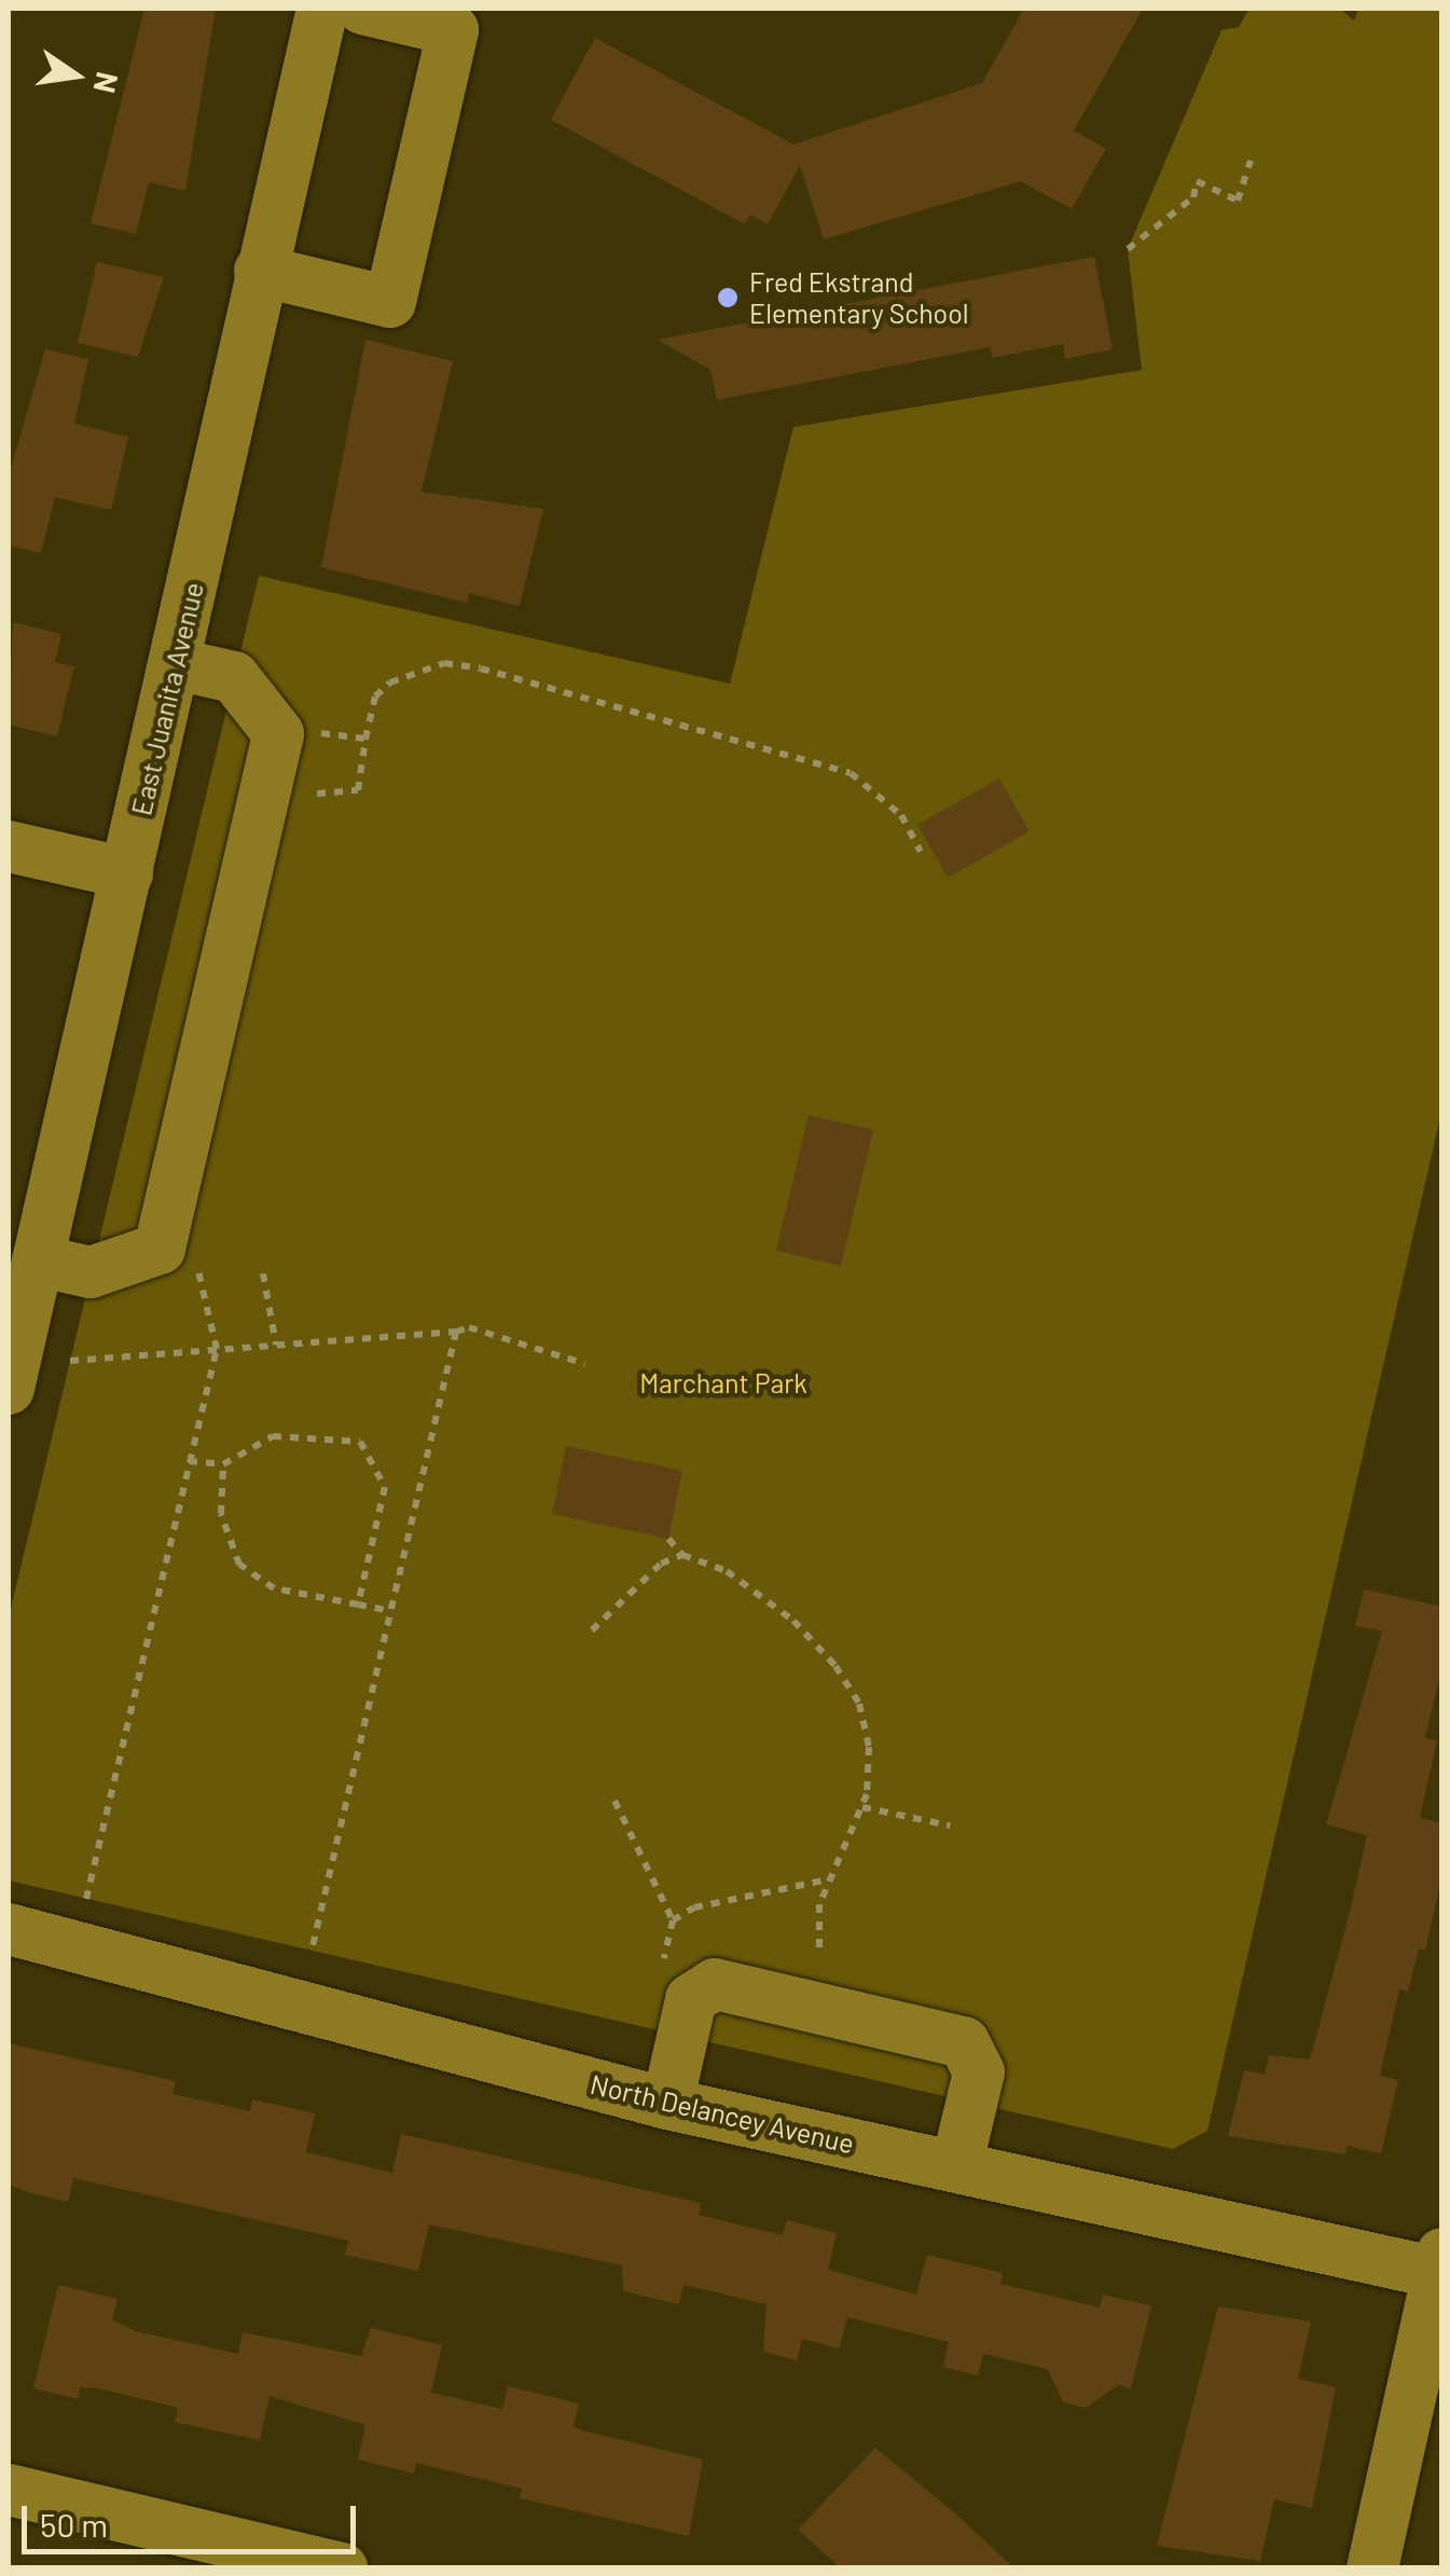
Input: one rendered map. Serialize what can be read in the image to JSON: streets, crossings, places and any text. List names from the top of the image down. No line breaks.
{"streets":{"street":["East Juanita Avenue","North Delancey Avenue"]},"parks":["Marchant Park"],"places":["Fred Ekstrand Elementary School"],"scale_bar":"50 m","north":"right"}
